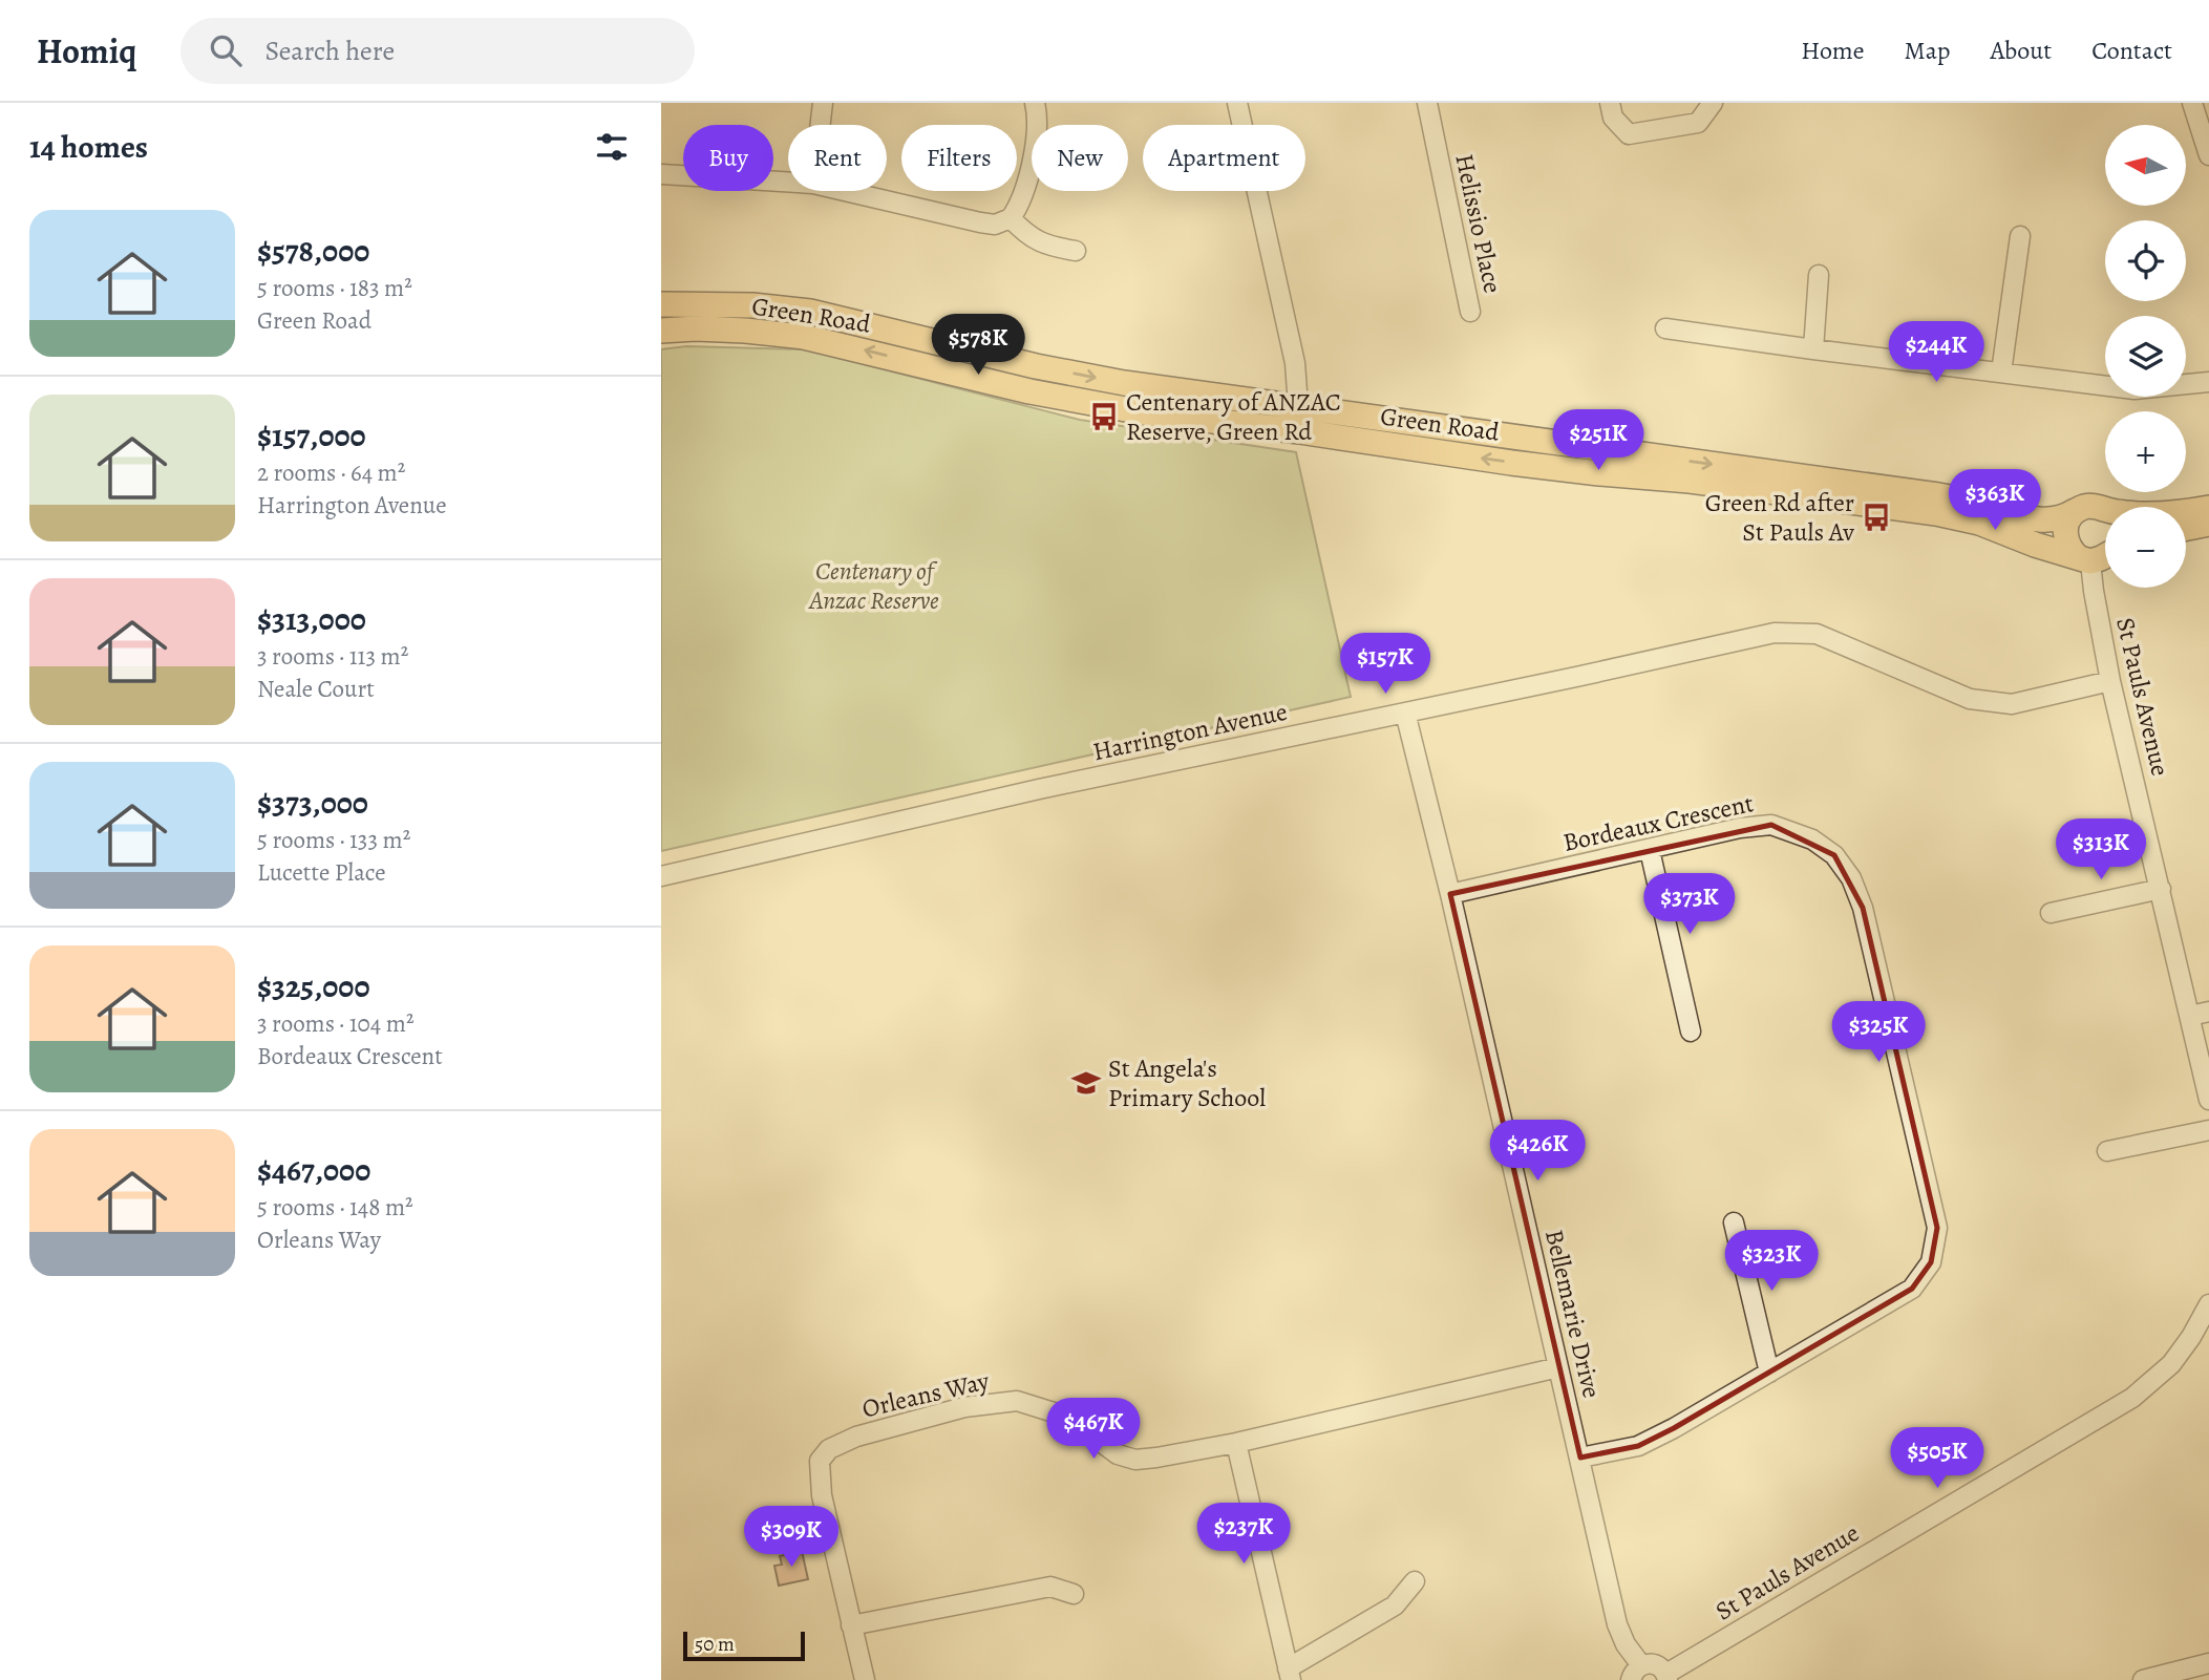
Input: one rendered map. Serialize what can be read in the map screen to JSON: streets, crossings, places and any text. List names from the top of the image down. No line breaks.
{"streets":{"main road":["Green Road"],"street":["Helissio Place","St Pauls Avenue","Harrington Avenue","Bordeaux Crescent","Bellemarie Drive","Orleans Way"]},"crossings":[["Green Road","St Pauls Avenue"],["St Pauls Avenue","Harrington Avenue"],["Harrington Avenue","Bellemarie Drive"],["Bordeaux Crescent","Bellemarie Drive"],["Bellemarie Drive","Orleans Way"]],"parks":["Centenary of Anzac Reserve"],"places":{"bus stop":["Centenary of ANZAC Reserve, Green Rd","Green Rd after St Pauls Av"],"school or university":["St Angela's Primary School"]},"scale_bar":"50 m","north":"left","page":{"header":"Homiq","search":"Search here","nav":["Home","Map","About","Contact"],"heading":"14 homes","map_buttons":["+","−"],"chip":["Buy","Rent","Filters","New","Apartment"],"list":[{"name":"$578,000","note":"5 rooms · 183 m² · Green Road"},{"name":"$157,000","note":"2 rooms · 64 m² · Harrington Avenue"},{"name":"$313,000","note":"3 rooms · 113 m² · Neale Court"},{"name":"$373,000","note":"5 rooms · 133 m² · Lucette Place"},{"name":"$325,000","note":"3 rooms · 104 m² · Bordeaux Crescent"},{"name":"$467,000","note":"5 rooms · 148 m² · Orleans Way"}],"price":["$578K","$244K","$251K","$363K","$157K","$313K","$373K","$325K","$426K","$323K","$467K","$505K","$237K","$309K"],"scale":"50 m"}}
